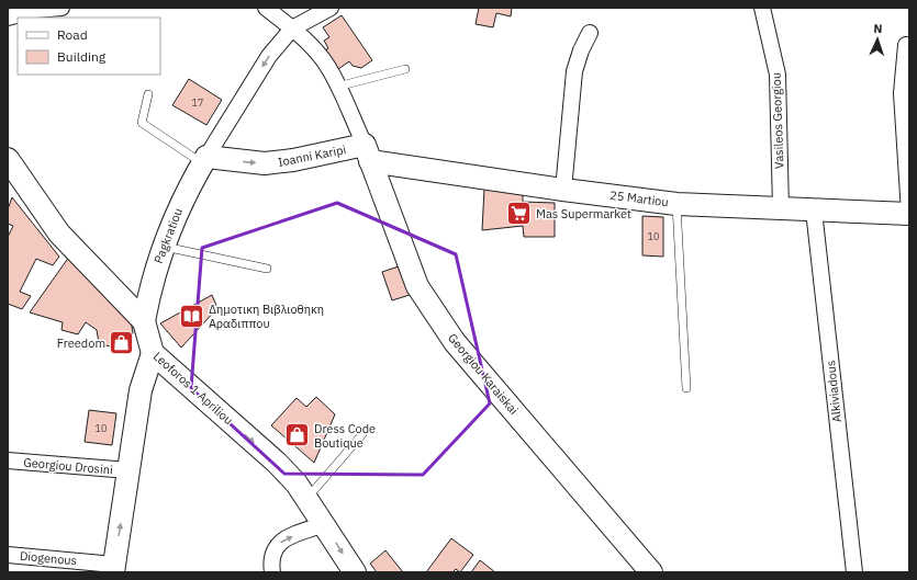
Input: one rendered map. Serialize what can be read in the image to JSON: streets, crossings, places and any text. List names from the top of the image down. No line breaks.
{"streets":{"street":["Vasileos Georgiou","Ioanni Karipi","25 Martiou","Pagkratiou","Georgiou Karaiskai","Leoforos 1 Apriliou","Alkiviadous","Georgiou Drosini","Diogenous"]},"crossings":[["Vasileos Georgiou","25 Martiou"],["Ioanni Karipi","25 Martiou"],["Ioanni Karipi","Pagkratiou"],["Ioanni Karipi","Georgiou Karaiskai"],["25 Martiou","Georgiou Karaiskai"],["25 Martiou","Alkiviadous"],["Pagkratiou","Leoforos 1 Apriliou"]],"one_way":["Ioanni Karipi","Leoforos 1 Apriliou"],"places":{"supermarket":["Mas Supermarket"],"library":["Δημοτικη Βιβλιοθηκη Αραδιππου"],"shop":["Freedom","Dress Code Boutique"]},"house_numbers":["17","10","10"],"legend":["Road","Building"],"north":"top"}
